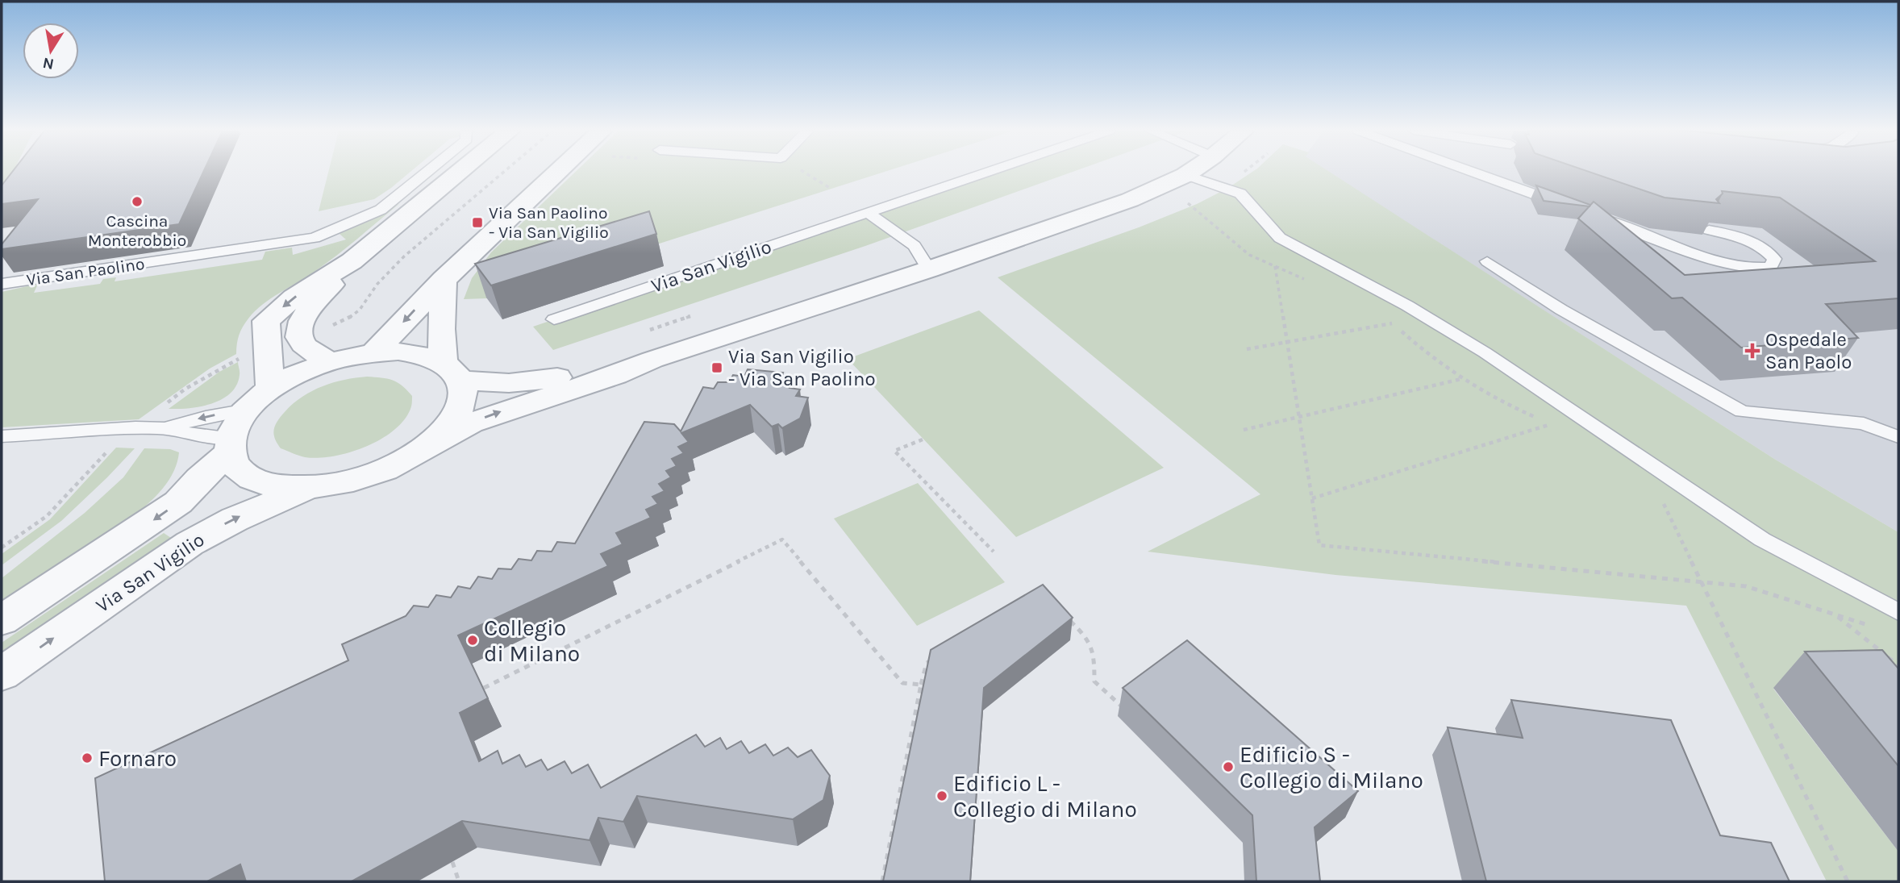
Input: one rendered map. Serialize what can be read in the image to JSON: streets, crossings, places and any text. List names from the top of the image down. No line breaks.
{"streets":{"street":["Via San Vigilio"],"lane":["Via San Paolino"]},"places":{"other":["Cascina Monterobbio","Collegio di Milano","Fornaro","Edificio S - Collegio di Milano","Edificio L - Collegio di Milano"],"transit":["Via San Paolino - Via San Vigilio","Via San Vigilio - Via San Paolino"],"health":["Ospedale San Paolo"]},"north":"bottom"}
